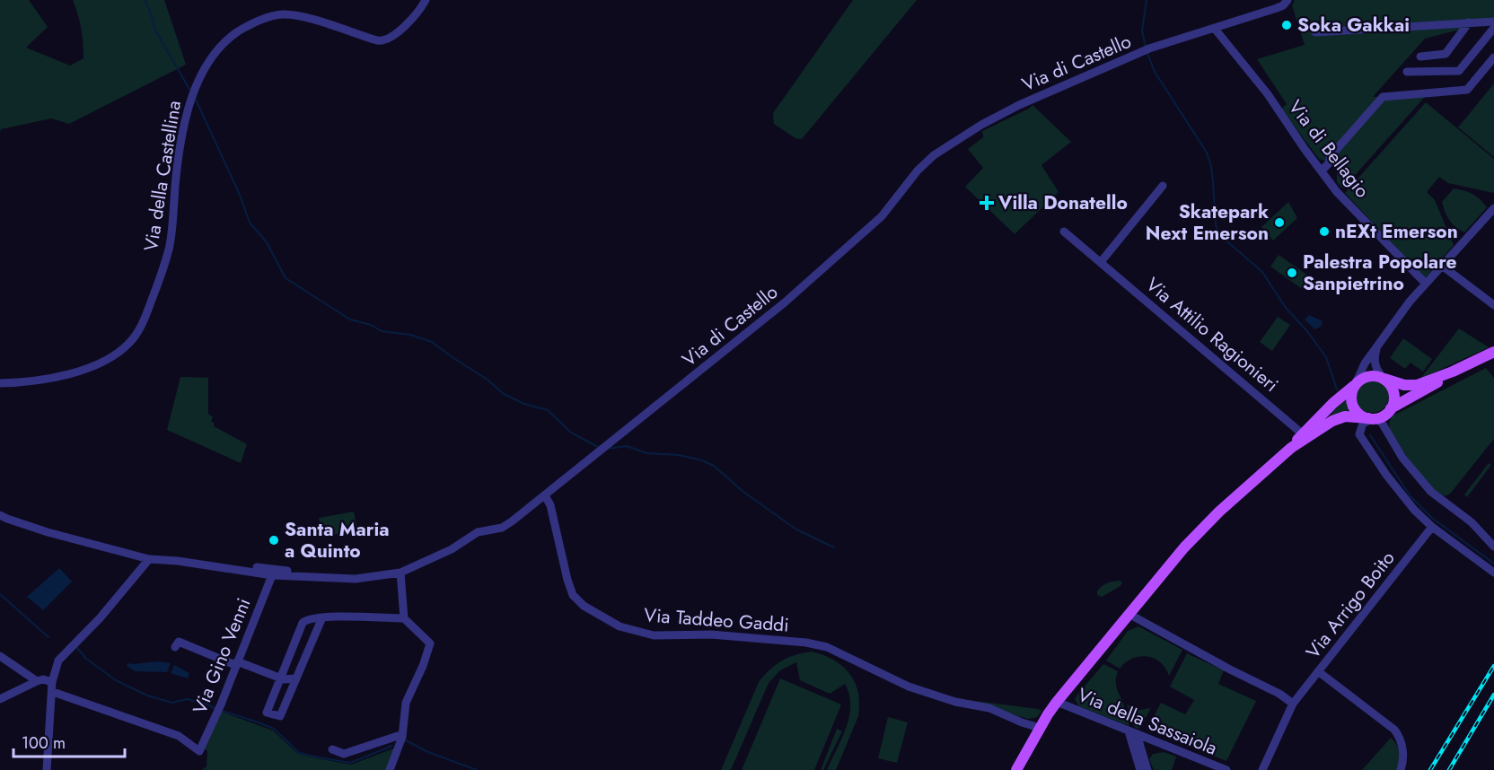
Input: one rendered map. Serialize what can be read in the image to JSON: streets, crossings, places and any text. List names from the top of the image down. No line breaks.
{"streets":{"street":["Via di Castello","Via di Bellagio","Via della Castellina","Via Attilio Ragionieri","Via Arrigo Boito","Via Taddeo Gaddi","Via Gino Venni","Via della Sassaiola"]},"crossings":[["Via di Castello","Via di Bellagio"],["Via di Castello","Via Taddeo Gaddi"],["Via di Castello","Via Gino Venni"]],"places":{"other":["Soka Gakkai","Skatepark Next Emerson","nEXt Emerson","Palestra Popolare Sanpietrino","Santa Maria a Quinto"],"health":["Villa Donatello"]},"scale_bar":"100 m"}
